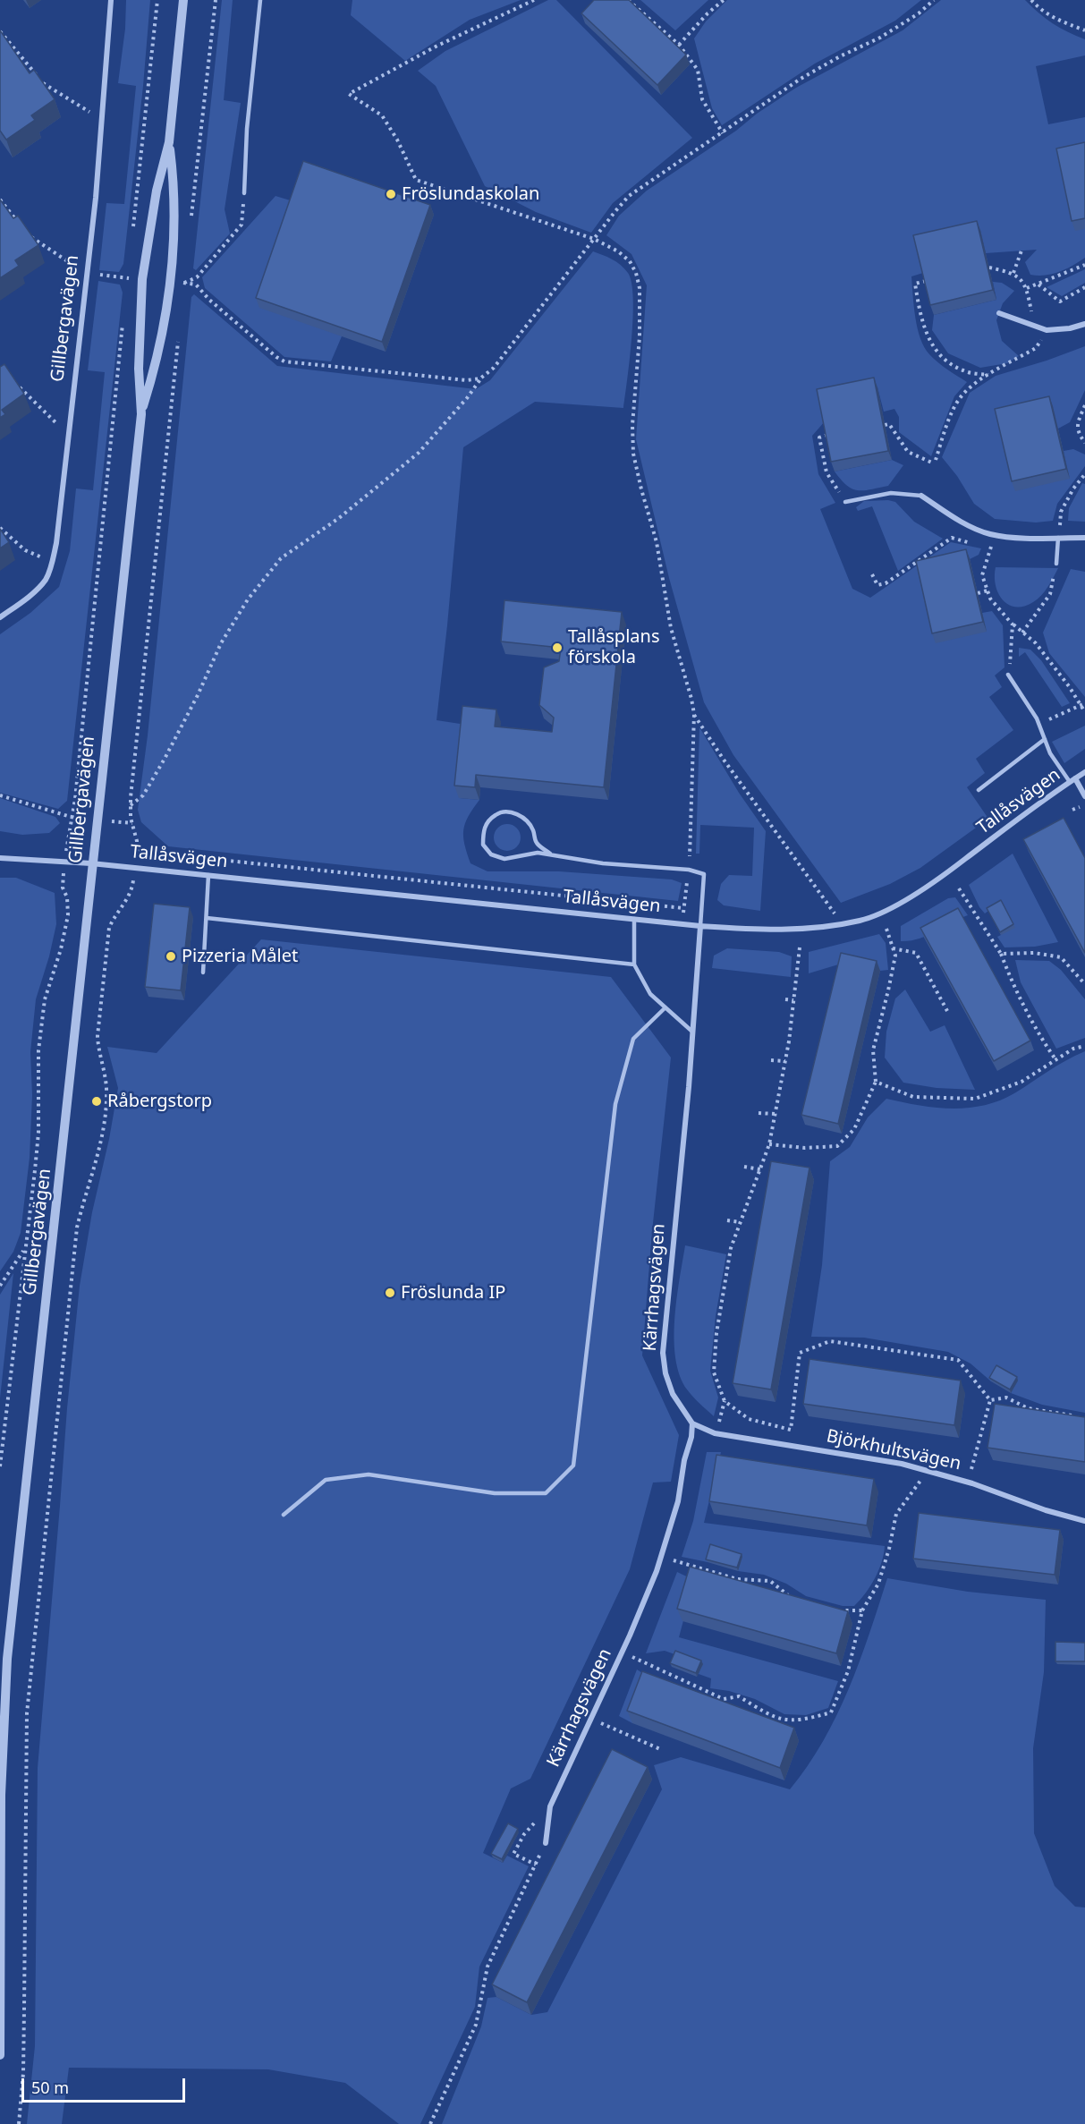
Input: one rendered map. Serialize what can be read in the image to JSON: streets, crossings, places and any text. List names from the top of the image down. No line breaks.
{"streets":{"street":["Gillbergavägen","Tallåsvägen","Kärrhagsvägen","Björkhultsvägen"]},"crossings":[["Gillbergavägen","Tallåsvägen"],["Tallåsvägen","Kärrhagsvägen"],["Kärrhagsvägen","Björkhultsvägen"]],"places":["Fröslundaskolan","Tallåsplans förskola","Pizzeria Målet","Råbergstorp","Fröslunda IP"],"scale_bar":"50 m"}
